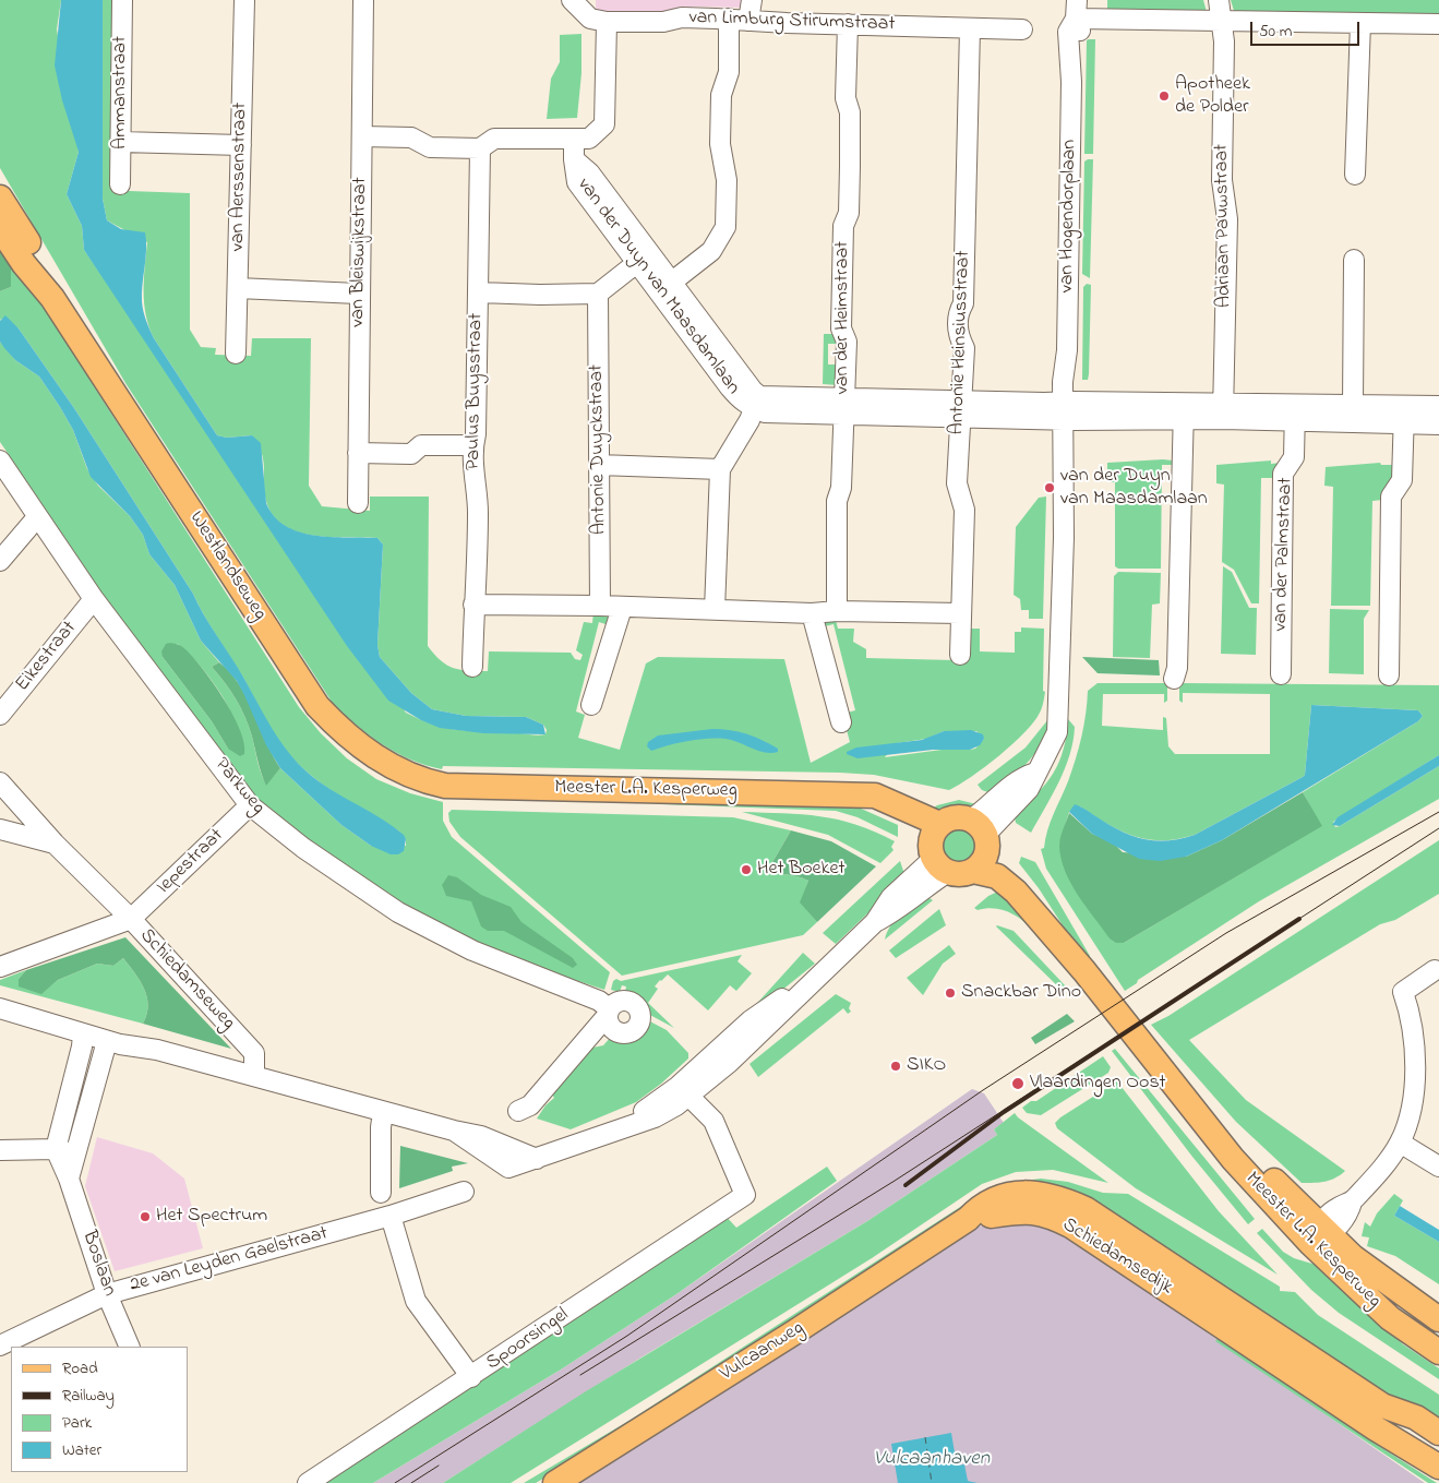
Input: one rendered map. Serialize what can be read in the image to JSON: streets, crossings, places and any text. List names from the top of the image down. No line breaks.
{"streets":{"main road":["Westlandseweg","Meester L.A. Kesperweg","Schiedamsedijk","Vulcaanweg"],"street":["van Limburg Stirumstraat","Ammanstraat","van Aerssenstraat","van Hogendorplaan","Adriaan Pauwstraat","van Bleiswijkstraat","van der Duyn van Maasdamlaan","van der Heimstraat","Antonie Heinsiusstraat","Paulus Buysstraat","Antonie Duyckstraat","van der Palmstraat","Eikestraat","Parkweg","Iepestraat","Schiedamseweg","2e van Leyden Gaelstraat","Boslaan","Spoorsingel"]},"crossings":[["van Limburg Stirumstraat","van der Heimstraat"],["van Limburg Stirumstraat","Antonie Heinsiusstraat"],["van Hogendorplaan","van der Duyn van Maasdamlaan"],["van Hogendorplaan","Meester L.A. Kesperweg"],["Adriaan Pauwstraat","van der Duyn van Maasdamlaan"],["van der Duyn van Maasdamlaan","van der Heimstraat"],["van der Duyn van Maasdamlaan","Antonie Heinsiusstraat"],["van der Duyn van Maasdamlaan","van der Palmstraat"],["Westlandseweg","Meester L.A. Kesperweg"],["Eikestraat","Parkweg"],["Parkweg","Iepestraat"],["Iepestraat","Schiedamseweg"],["Schiedamsedijk","Vulcaanweg"],["2e van Leyden Gaelstraat","Boslaan"]],"water":["Vulcaanhaven"],"places":["Apotheek de Polder","van der Duyn van Maasdamlaan","Het Boeket","Snackbar Dino","SIKO","Vlaardingen Oost","Het Spectrum"],"legend":["Road","Railway","Park","Water"],"scale_bar":"50 m"}
